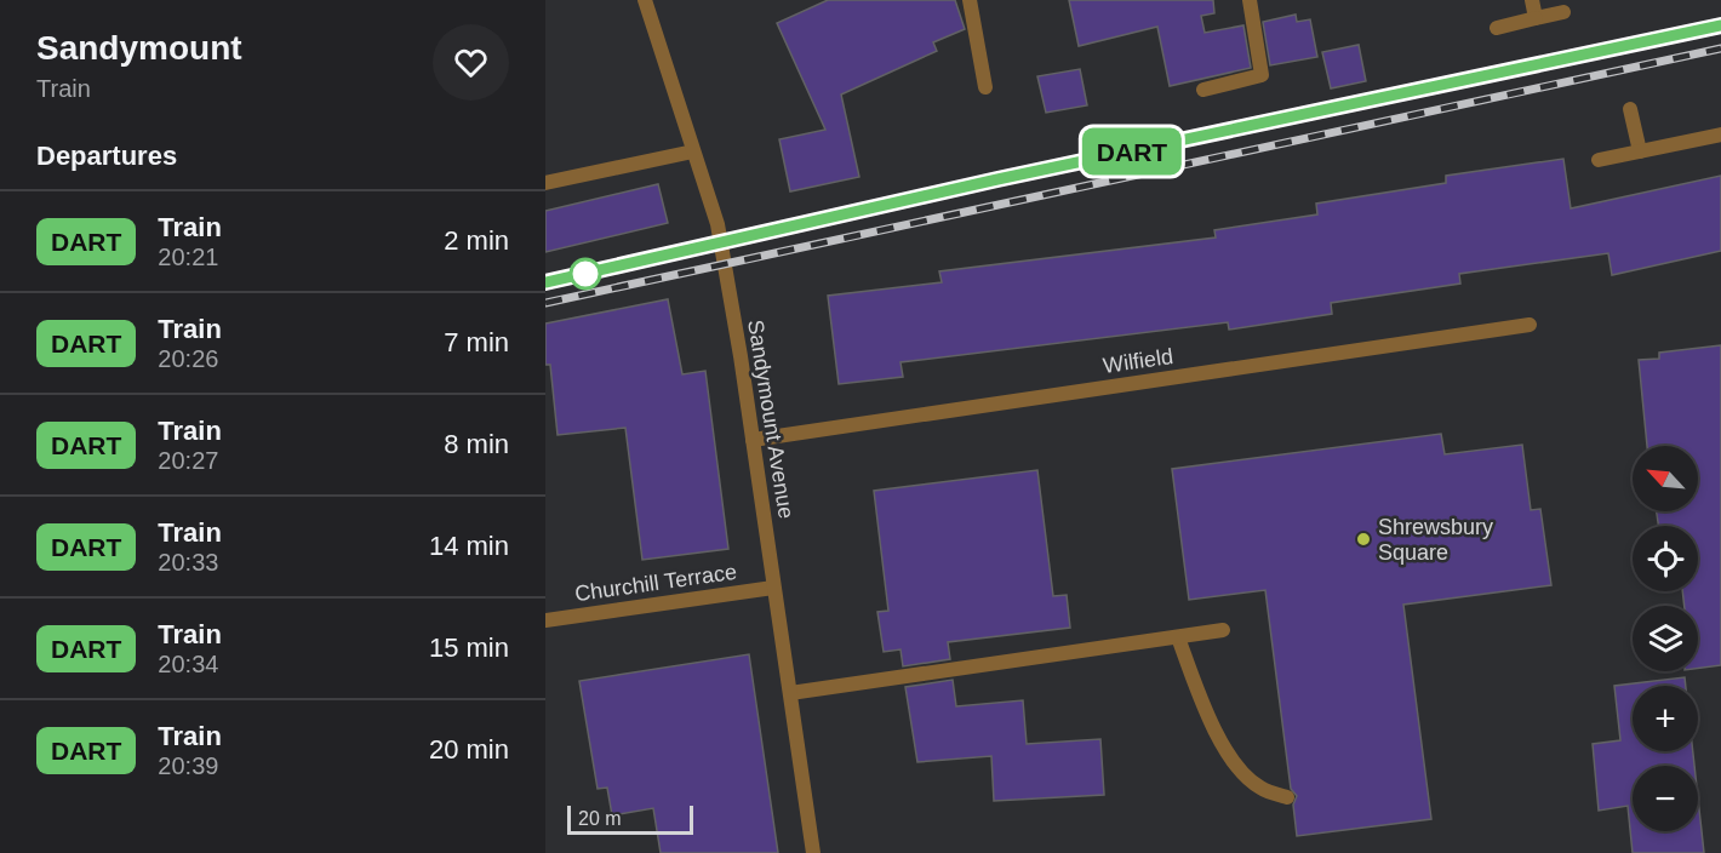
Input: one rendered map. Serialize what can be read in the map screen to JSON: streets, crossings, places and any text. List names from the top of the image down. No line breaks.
{"streets":{"street":["Wilfield","Sandymount Avenue","Churchill Terrace"]},"crossings":[["Wilfield","Sandymount Avenue"],["Sandymount Avenue","Churchill Terrace"]],"places":["Shrewsbury Square"],"scale_bar":"20 m","north":"top left","page":{"heading":[["Sandymount","Train"],"Departures"],"on_map":"DART","list":[{"mark":"DART","name":"Train","note":"20:21","value":"2 min"},{"mark":"DART","name":"Train","note":"20:26","value":"7 min"},{"mark":"DART","name":"Train","note":"20:27","value":"8 min"},{"mark":"DART","name":"Train","note":"20:33","value":"14 min"},{"mark":"DART","name":"Train","note":"20:34","value":"15 min"},{"mark":"DART","name":"Train","note":"20:39","value":"20 min"}],"map_buttons":["+","−"],"scale":"20 m"}}
